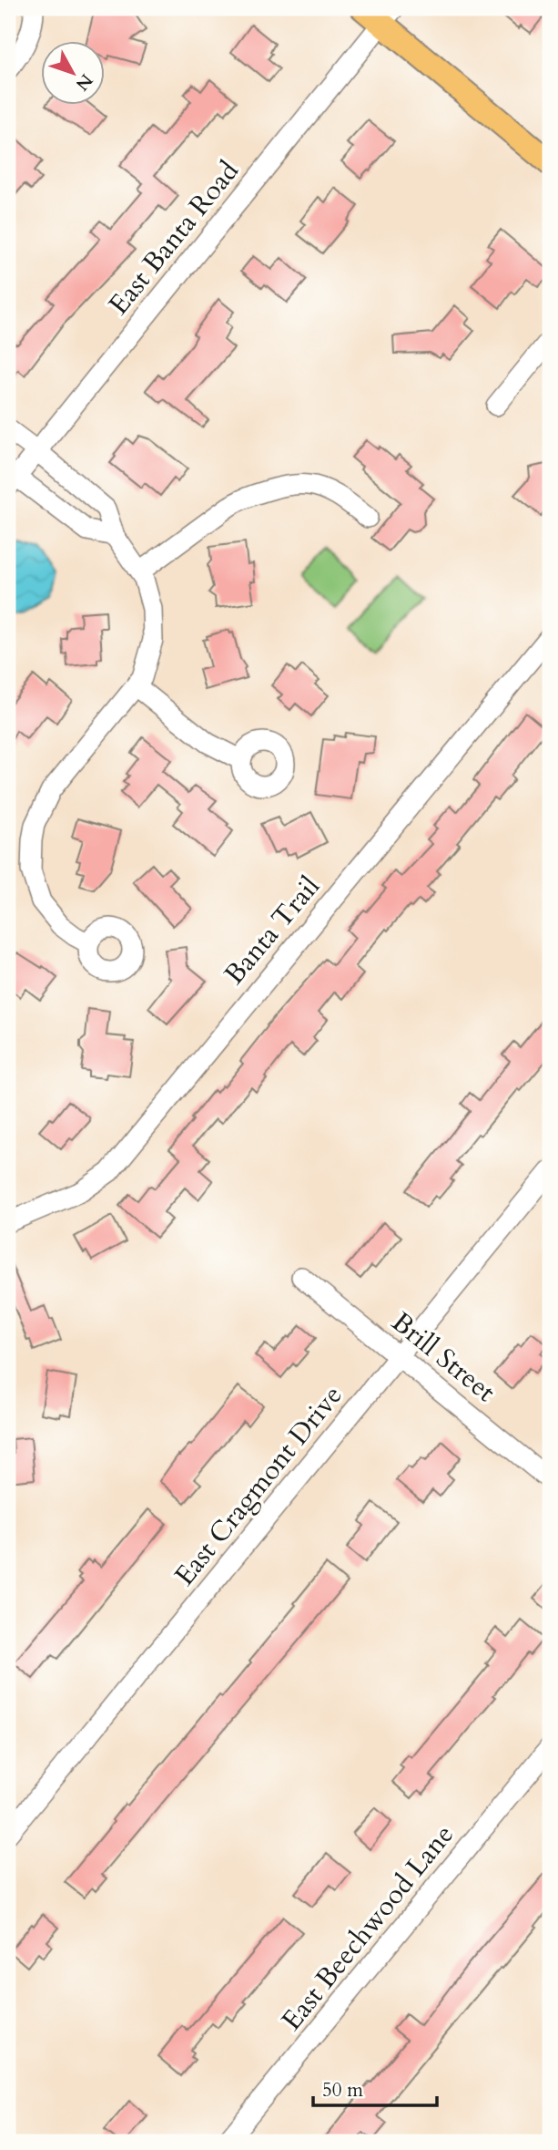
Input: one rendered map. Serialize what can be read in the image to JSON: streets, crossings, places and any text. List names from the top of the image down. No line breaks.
{"streets":{"street":["East Banta Road","Banta Trail","Brill Street","East Cragmont Drive","East Beechwood Lane"]},"crossings":[["Brill Street","East Cragmont Drive"]],"scale_bar":"50 m","north":"bottom right"}
